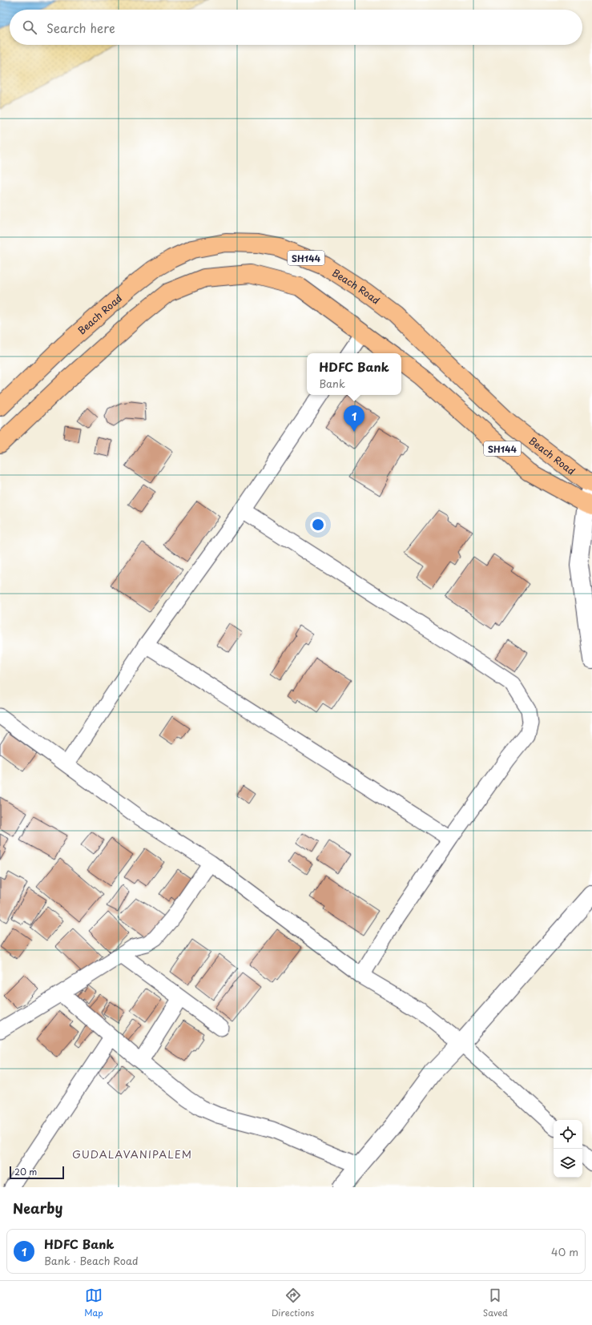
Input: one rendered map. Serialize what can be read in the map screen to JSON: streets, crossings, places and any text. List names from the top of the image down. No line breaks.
{"streets":{"main road":["SH144","Beach Road"]},"districts":["GUDALAVANIPALEM"],"scale_bar":"20 m","page":{"search":"Search here","popup":["HDFC Bank","Bank"],"pins":"1","scale":"20 m","heading":"Nearby","list":[{"mark":"1","name":"HDFC Bank","note":"Bank · Beach Road","value":"40 m"}],"nav":["Map","Directions","Saved"]}}
